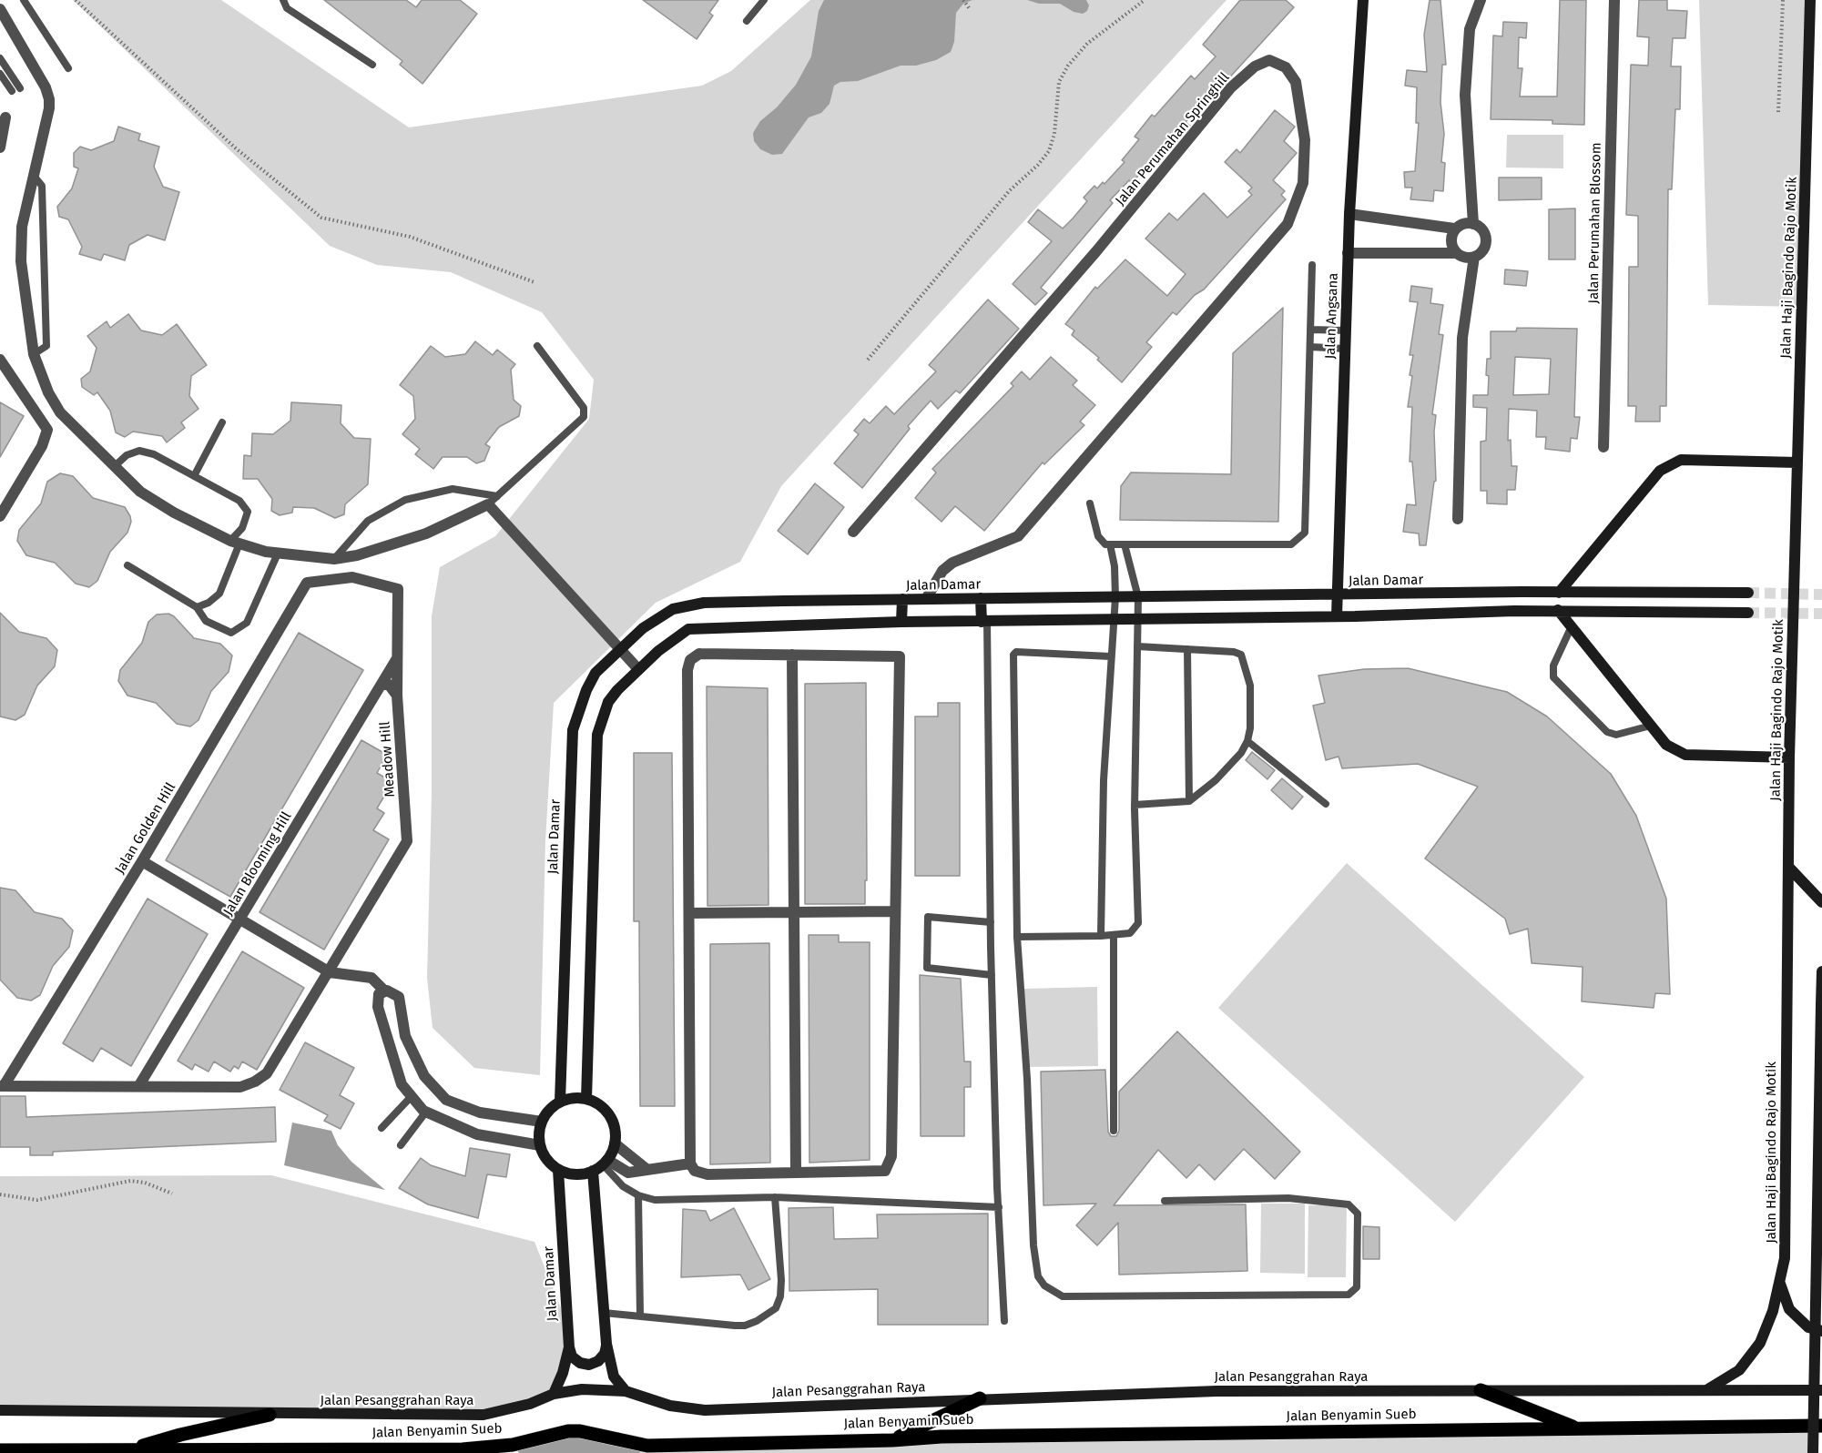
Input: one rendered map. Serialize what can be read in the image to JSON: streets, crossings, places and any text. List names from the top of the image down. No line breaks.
{"streets":{"main road":["Jalan Benyamin Sueb"],"street":["Jalan Perumahan Springhill","Jalan Perumahan Blossom","Jalan Haji Bagindo Rajo Motik","Jalan Angsana","Jalan Damar","Meadow Hill","Jalan Golden Hill","Jalan Blooming Hill","Jalan Pesanggrahan Raya"]},"crossings":[["Jalan Perumahan Springhill","Jalan Damar"],["Jalan Haji Bagindo Rajo Motik","Jalan Pesanggrahan Raya"],["Jalan Angsana","Jalan Damar"],["Jalan Damar","Jalan Pesanggrahan Raya"],["Meadow Hill","Jalan Golden Hill"],["Meadow Hill","Jalan Blooming Hill"]]}
